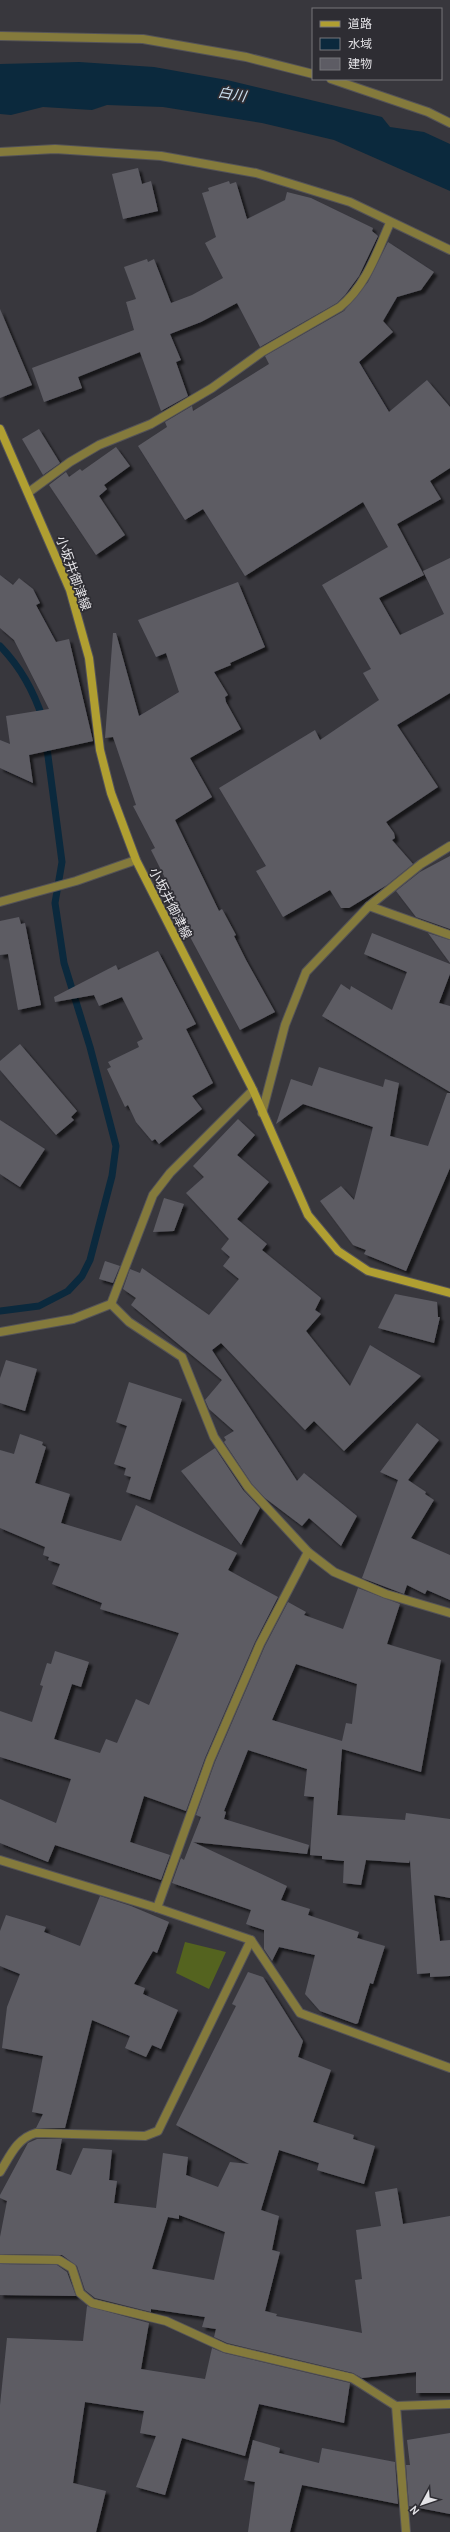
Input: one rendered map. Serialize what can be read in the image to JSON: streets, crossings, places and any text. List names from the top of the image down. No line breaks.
{"streets":{"main road":["小坂井御津線"]},"water":["白川"],"legend":["道路","水域","建物"],"north":"bottom left"}
